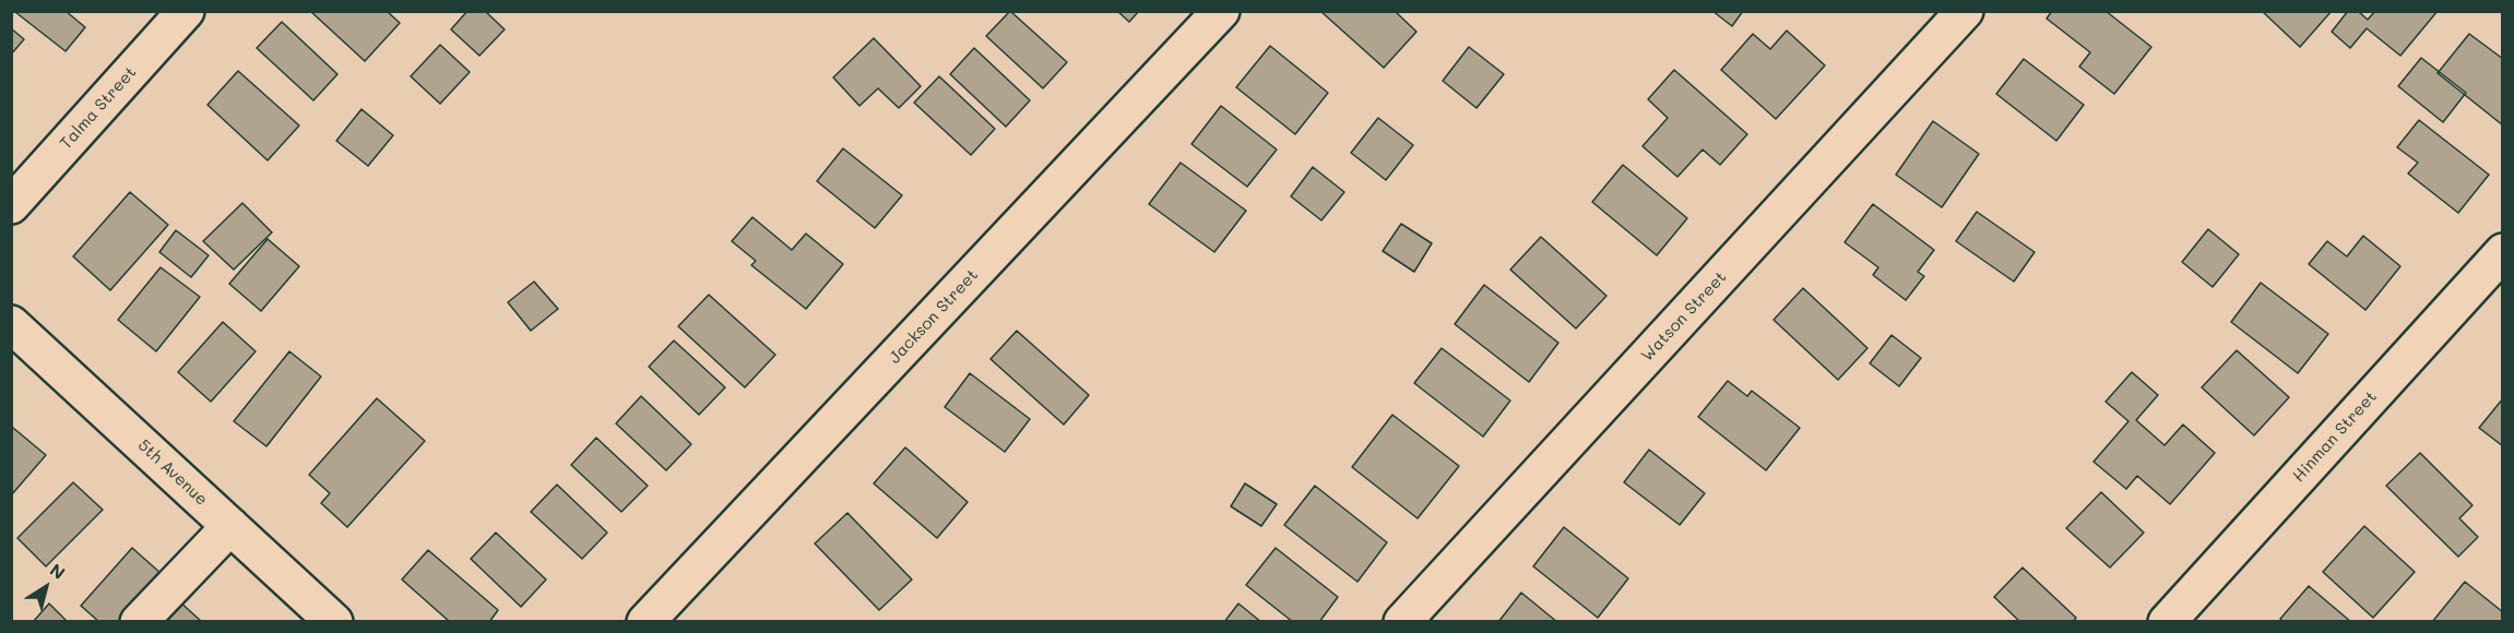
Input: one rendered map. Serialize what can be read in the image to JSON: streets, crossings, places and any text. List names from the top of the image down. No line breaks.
{"streets":{"street":["Talma Street","Jackson Street","Watson Street","Hinman Street","5th Avenue"]},"north":"top right"}
